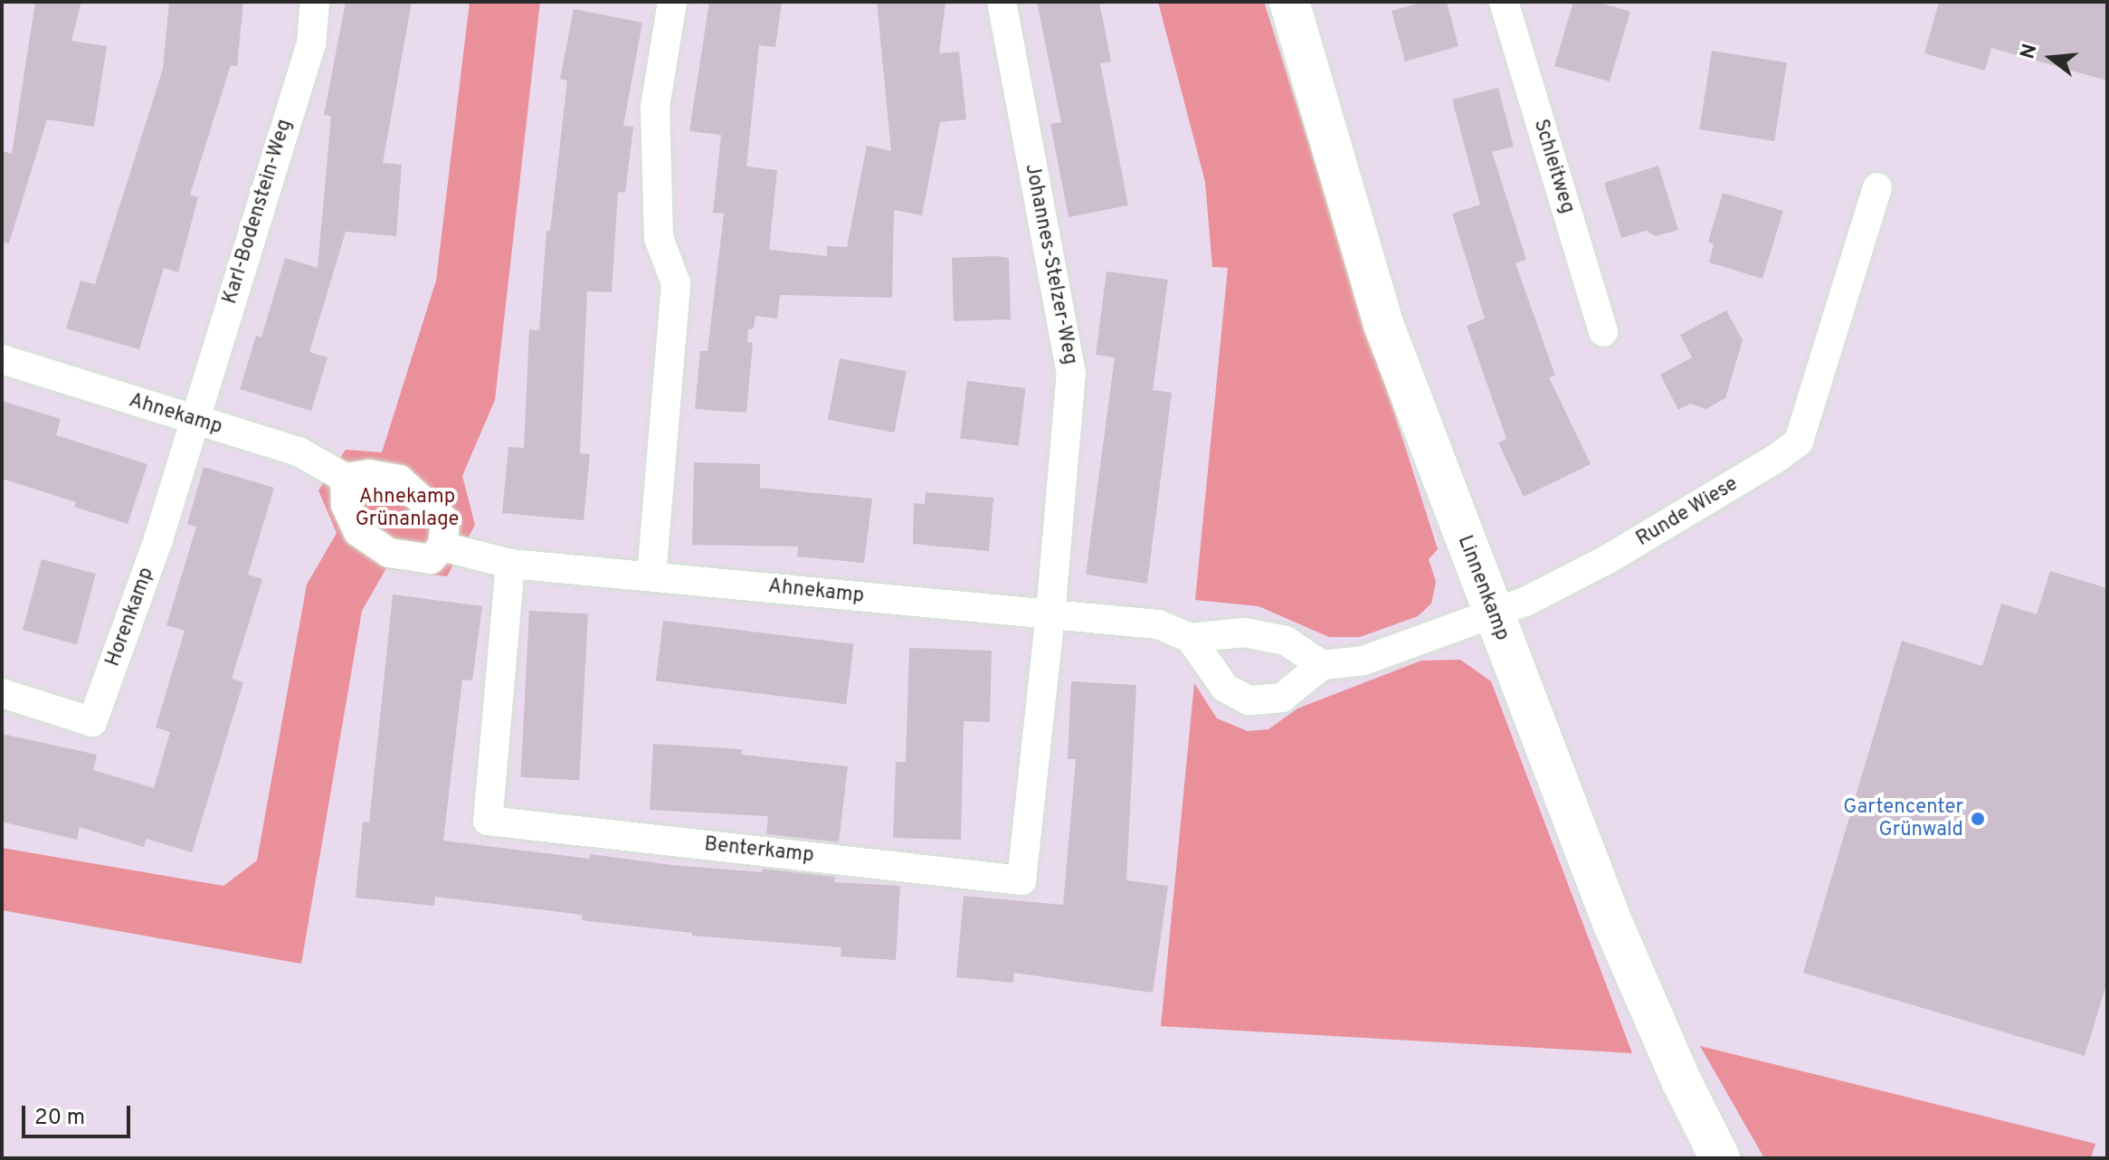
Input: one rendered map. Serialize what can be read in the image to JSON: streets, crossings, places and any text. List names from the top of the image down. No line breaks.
{"streets":{"main road":["Linnenkamp"],"street":["Schleitweg","Karl-Bodenstein-Weg","Johannes-Stelzer-Weg","Ahnekamp","Runde Wiese","Horenkamp","Benterkamp"]},"crossings":[["Karl-Bodenstein-Weg","Ahnekamp"],["Karl-Bodenstein-Weg","Horenkamp"],["Johannes-Stelzer-Weg","Ahnekamp"],["Johannes-Stelzer-Weg","Benterkamp"],["Ahnekamp","Runde Wiese"],["Ahnekamp","Horenkamp"],["Ahnekamp","Benterkamp"],["Runde Wiese","Linnenkamp"]],"parks":["Ahnekamp Grünanlage"],"places":["Gartencenter Grünwald"],"scale_bar":"20 m","north":"left"}
